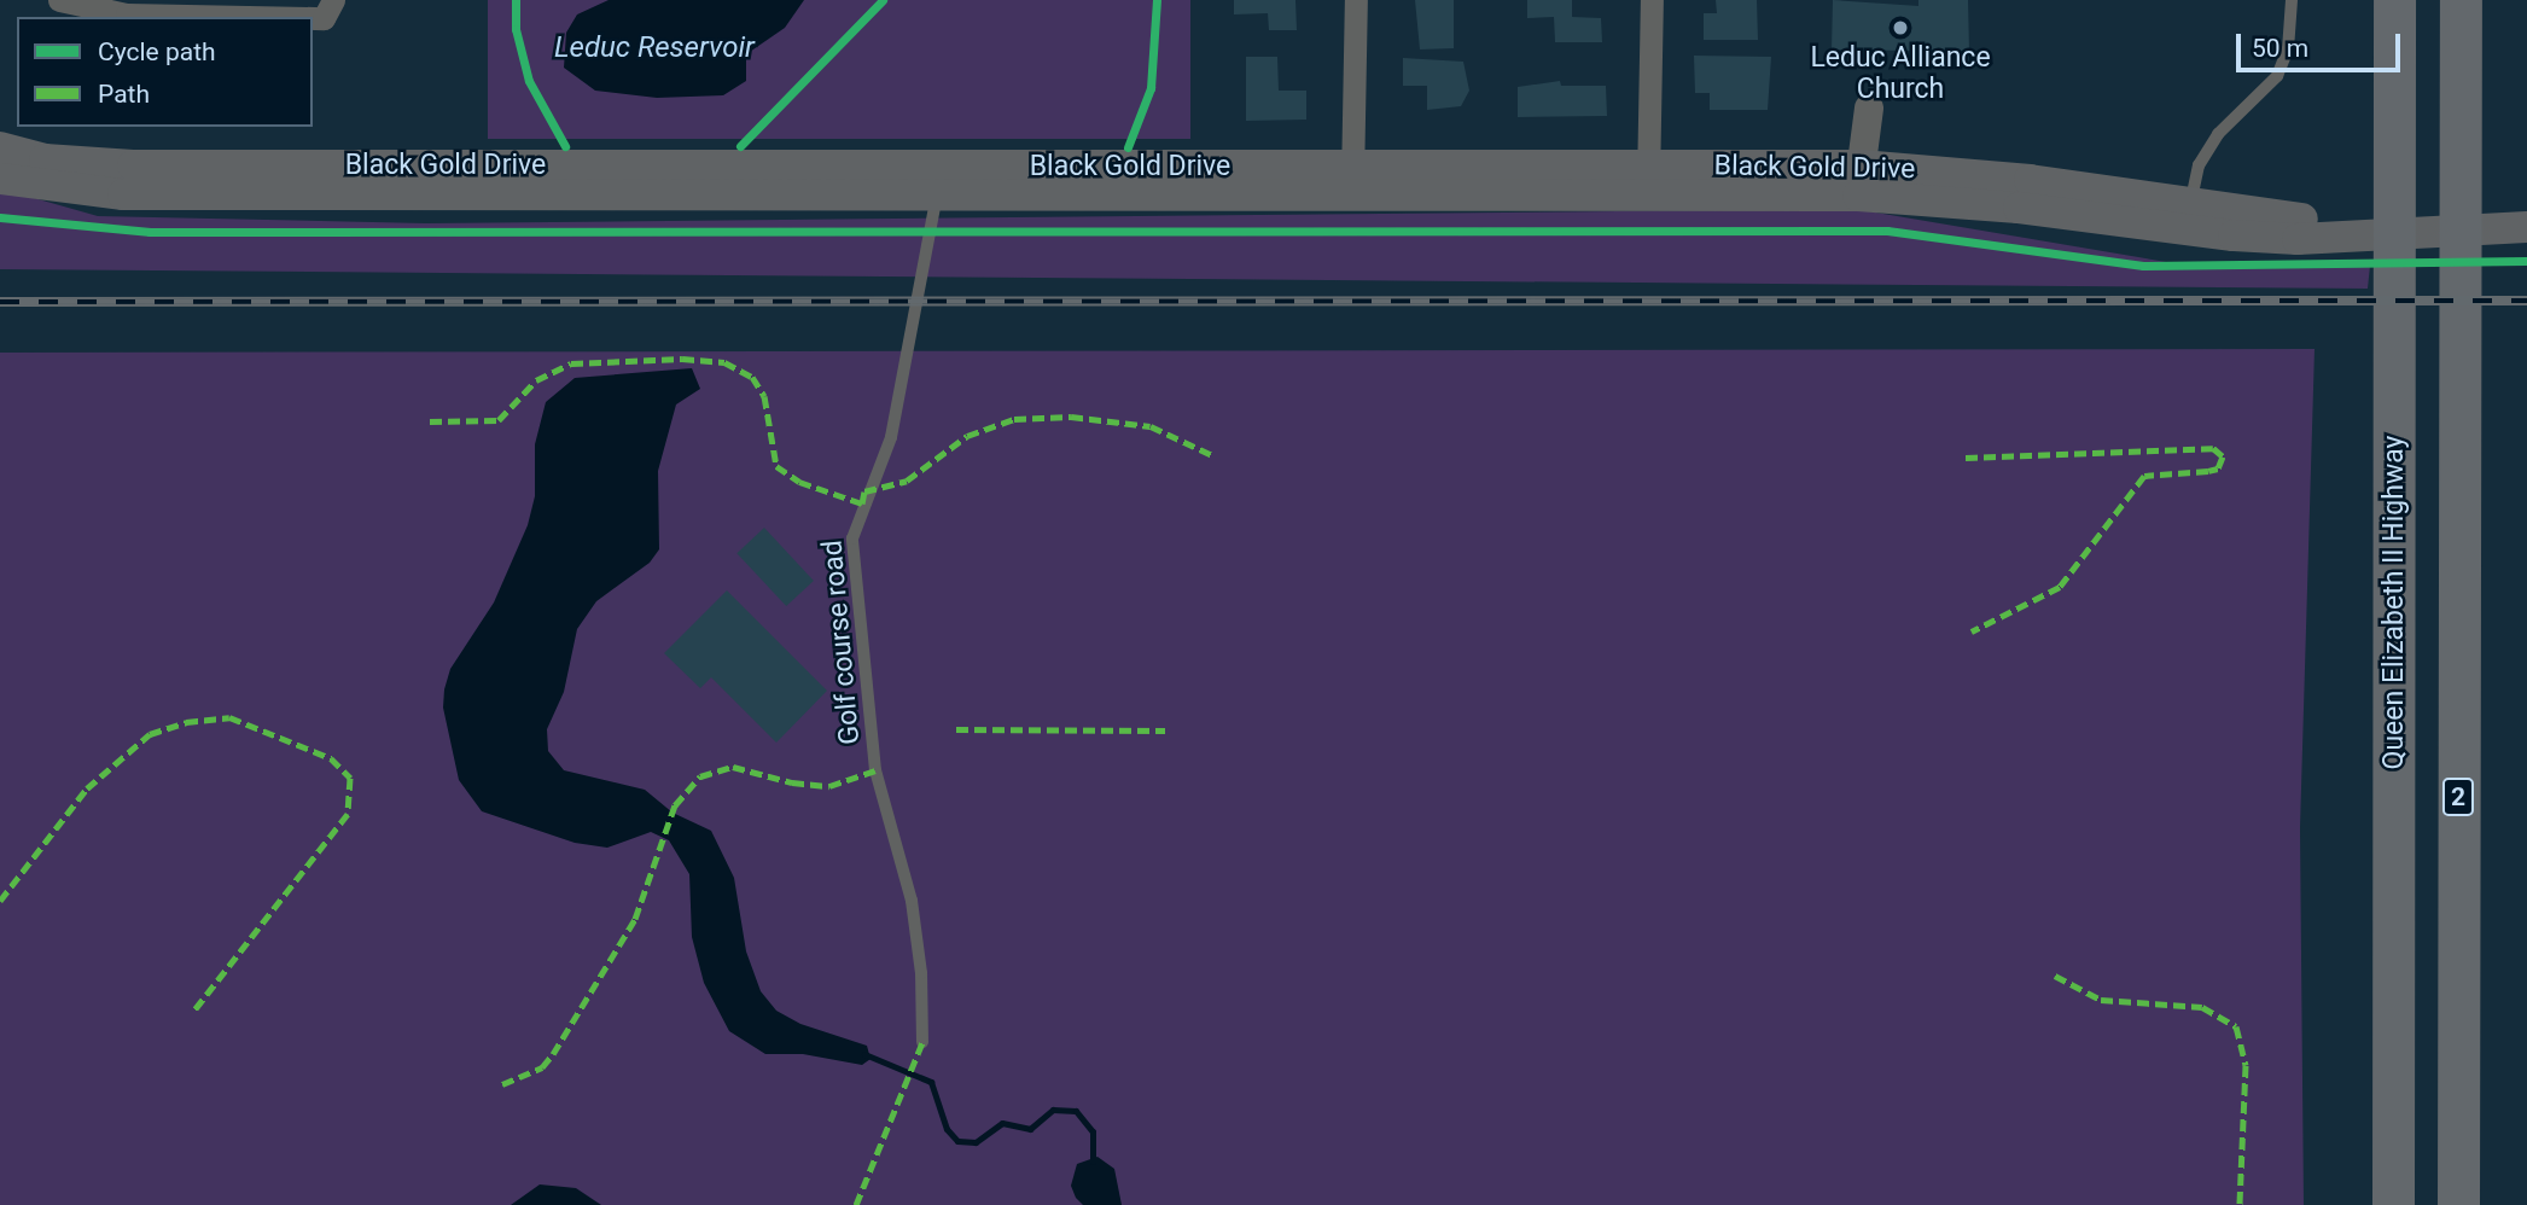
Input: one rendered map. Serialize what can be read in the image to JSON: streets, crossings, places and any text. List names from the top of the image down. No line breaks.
{"streets":{"highway":["Queen Elizabeth II Highway","2"],"main road":["Black Gold Drive"],"lane":["Golf course road"]},"crossings":[["Black Gold Drive","Golf course road"]],"water":["Leduc Reservoir"],"places":["Leduc Alliance Church"],"legend":["Cycle path","Path"],"scale_bar":"50 m"}
